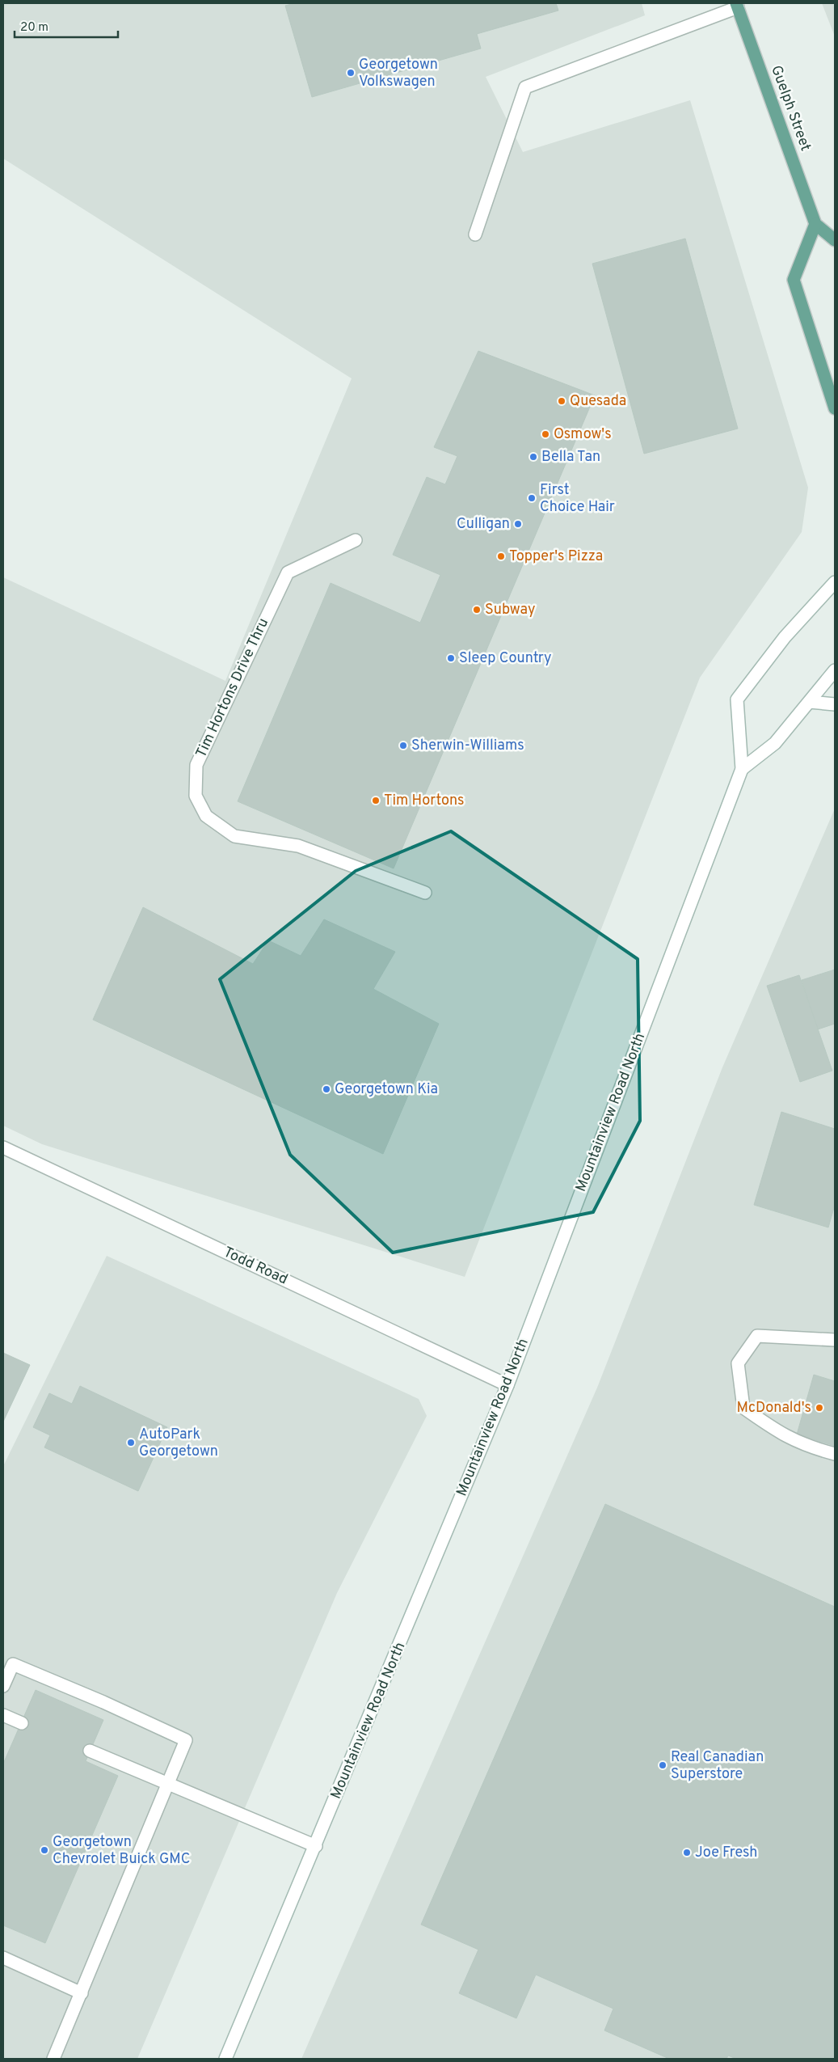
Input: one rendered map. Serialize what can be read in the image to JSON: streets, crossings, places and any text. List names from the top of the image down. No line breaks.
{"streets":{"main road":["Guelph Street","Tim Hortons Drive Thru","Mountainview Road North","Todd Road"]},"crossings":[["Mountainview Road North","Todd Road"]],"places":["Georgetown Volkswagen","Quesada","Osmow's","Bella Tan","First Choice Hair","Culligan","Topper's Pizza","Subway","Sleep Country","Sherwin-Williams","Tim Hortons","Georgetown Kia","McDonald's","AutoPark Georgetown","Real Canadian Superstore","Georgetown Chevrolet Buick GMC","Joe Fresh"],"scale_bar":"20 m"}
